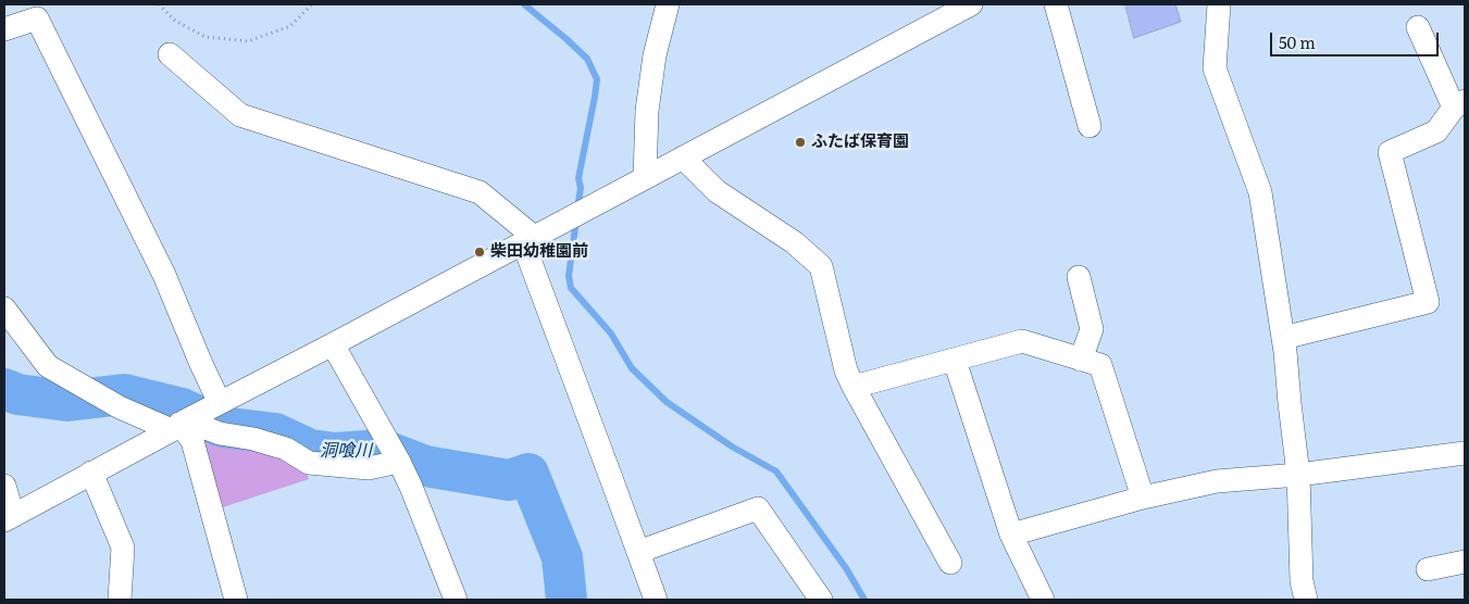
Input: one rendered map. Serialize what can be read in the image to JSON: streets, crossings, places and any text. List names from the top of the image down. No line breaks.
{"water":["洞喰川"],"places":["ふたば保育園","柴田幼稚園前"],"scale_bar":"50 m"}
